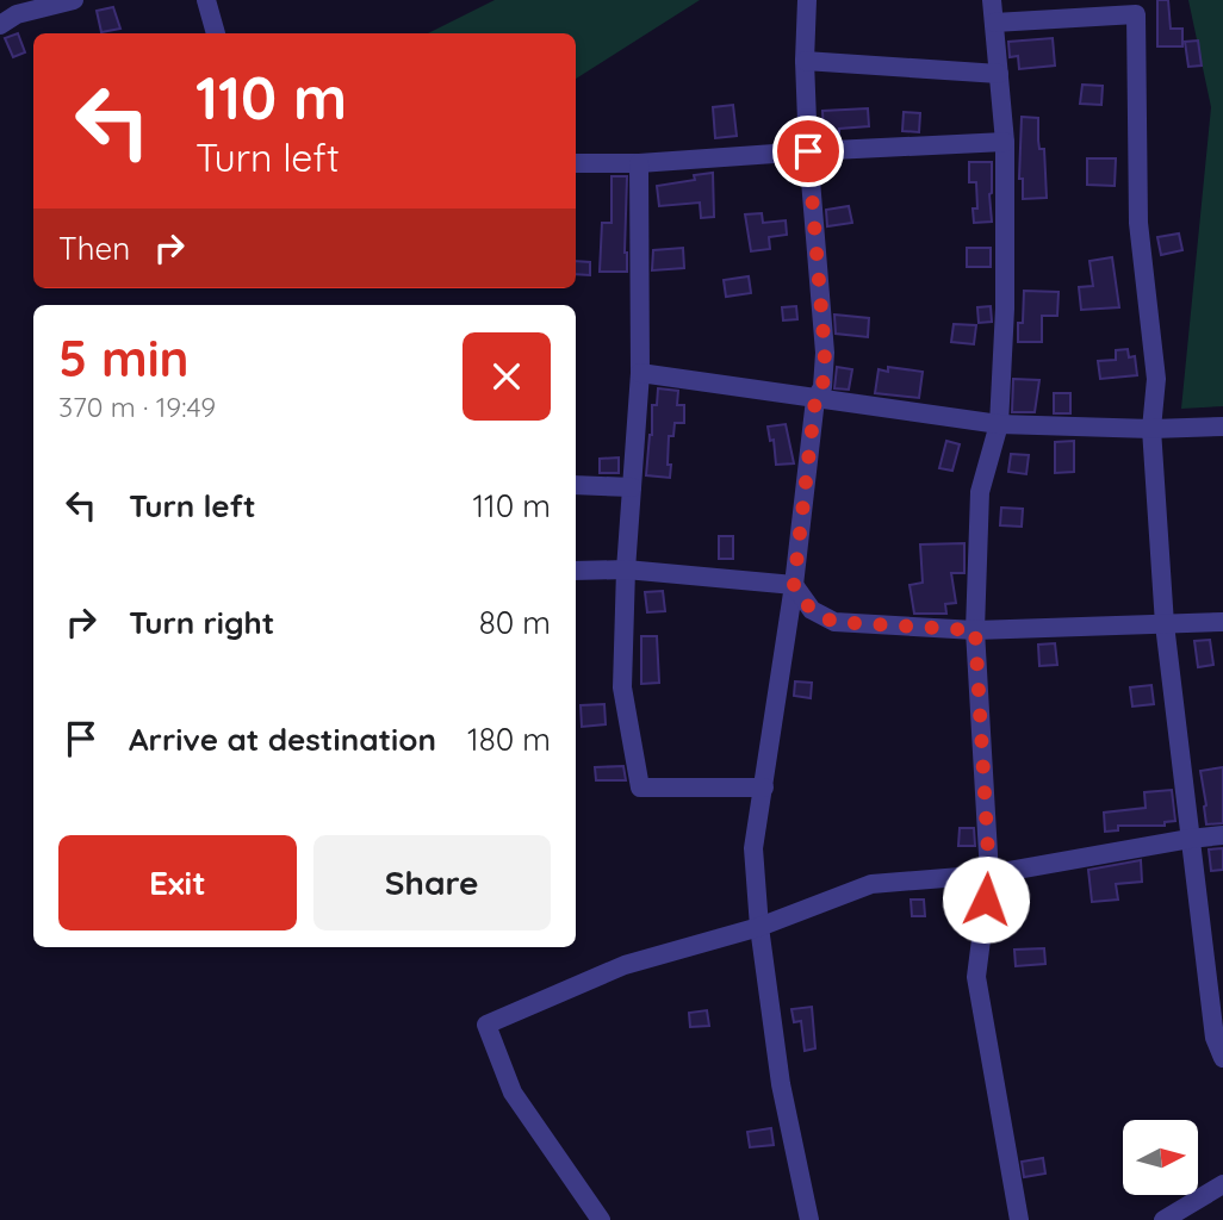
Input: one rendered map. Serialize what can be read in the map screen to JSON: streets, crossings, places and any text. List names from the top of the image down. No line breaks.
{"north":"right","page":{"turn":["110 m","Turn left"],"then":"Then","heading":["5 min","370 m · 19:49"],"list":[{"name":"Turn left","value":"110 m"},{"name":"Turn right","value":"80 m"},{"name":"Arrive at destination","value":"180 m"}],"buttons":["Exit","Share"]}}
